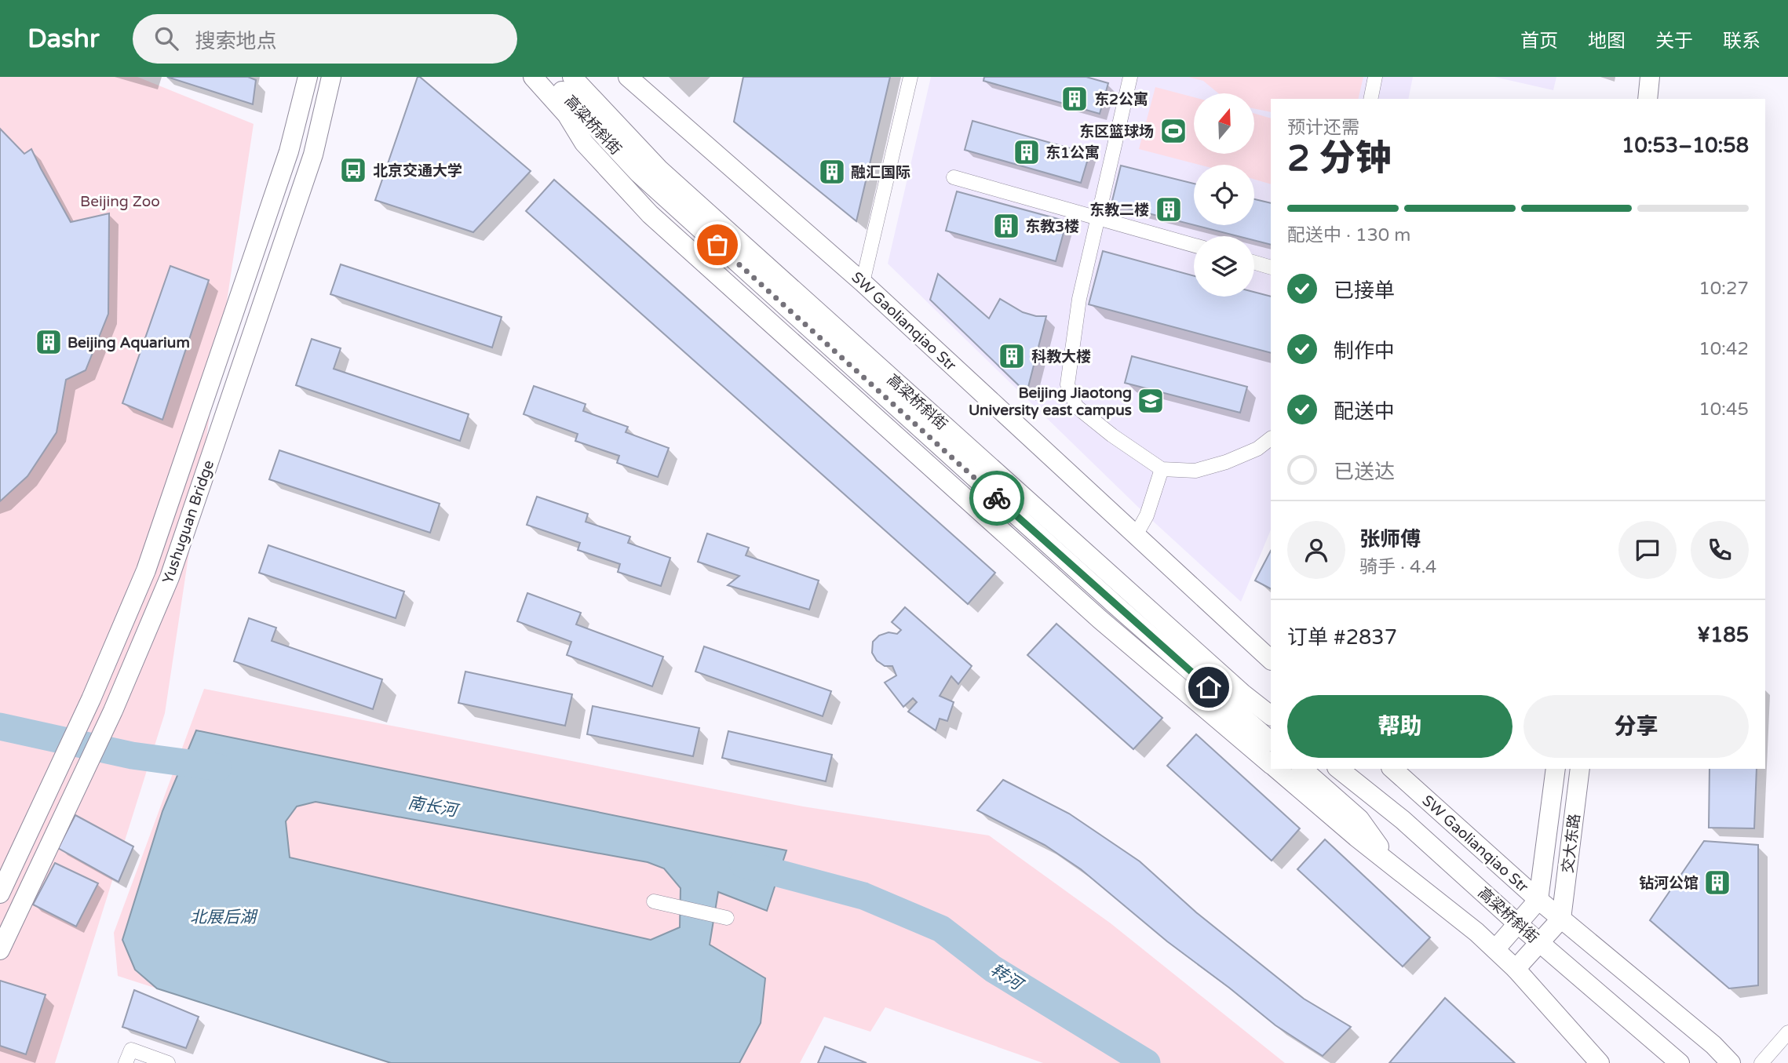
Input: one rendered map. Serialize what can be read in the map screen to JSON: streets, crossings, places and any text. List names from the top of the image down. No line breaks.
{"streets":{"main road":["高粱桥斜街","SW Gaolianqiao Str","高梁桥斜街","Yushuguan Bridge","交大东路"]},"crossings":[["高粱桥斜街","高梁桥斜街"],["SW Gaolianqiao Str","交大东路"]],"water":["南长河","北展后湖","转河"],"parks":["Beijing Zoo"],"places":{"building":["东2公寓","东1公寓","融汇国际","东教二楼","东教3楼","Beijing Aquarium","科教大楼","钻河公馆"],"sports":["东区篮球场"],"bus stop":["北京交通大学"],"school or university":["Beijing Jiaotong University east campus"]},"north":"top","page":{"header":"Dashr","search":"搜索地点","nav":["首页","地图","关于","联系"],"heading":["2 分钟","预计还需","10:53–10:58"],"panel":["张师傅","骑手 · 4.4","订单 #2837","¥185"],"bar":"配送中 · 130 m","list":[["已接单","10:27"],["制作中","10:42"],["配送中","10:45"],"已送达"],"buttons":["帮助","分享"]}}
